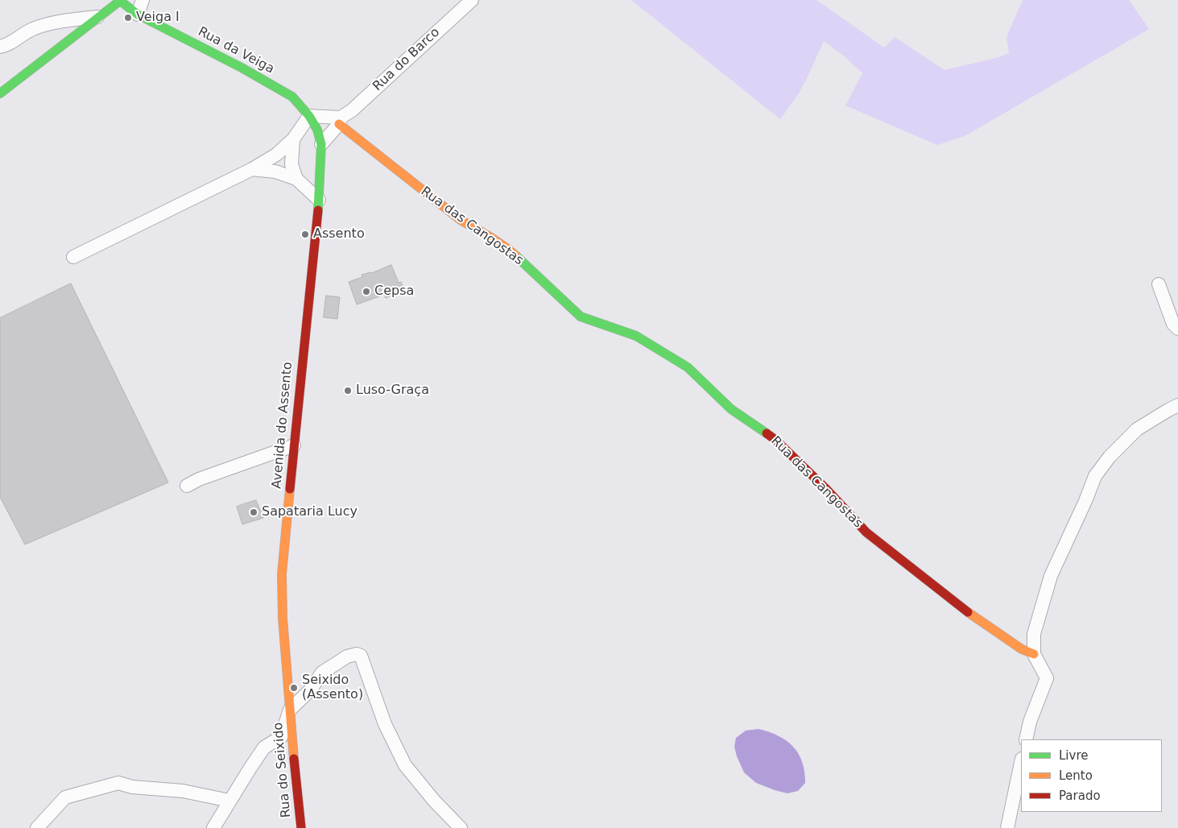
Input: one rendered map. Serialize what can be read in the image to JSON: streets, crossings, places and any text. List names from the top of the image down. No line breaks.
{"streets":{"street":["Rua da Veiga","Rua do Barco","Rua das Cangostas","Avenida do Assento","Rua do Seixido"]},"crossings":[["Rua da Veiga","Rua do Barco"],["Rua da Veiga","Avenida do Assento"],["Rua do Barco","Rua das Cangostas"],["Rua do Barco","Avenida do Assento"],["Avenida do Assento","Rua do Seixido"]],"places":["Veiga I","Assento","Cepsa","Luso-Graça","Sapataria Lucy","Seixido (Assento)"],"legend":["Livre","Lento","Parado"]}
